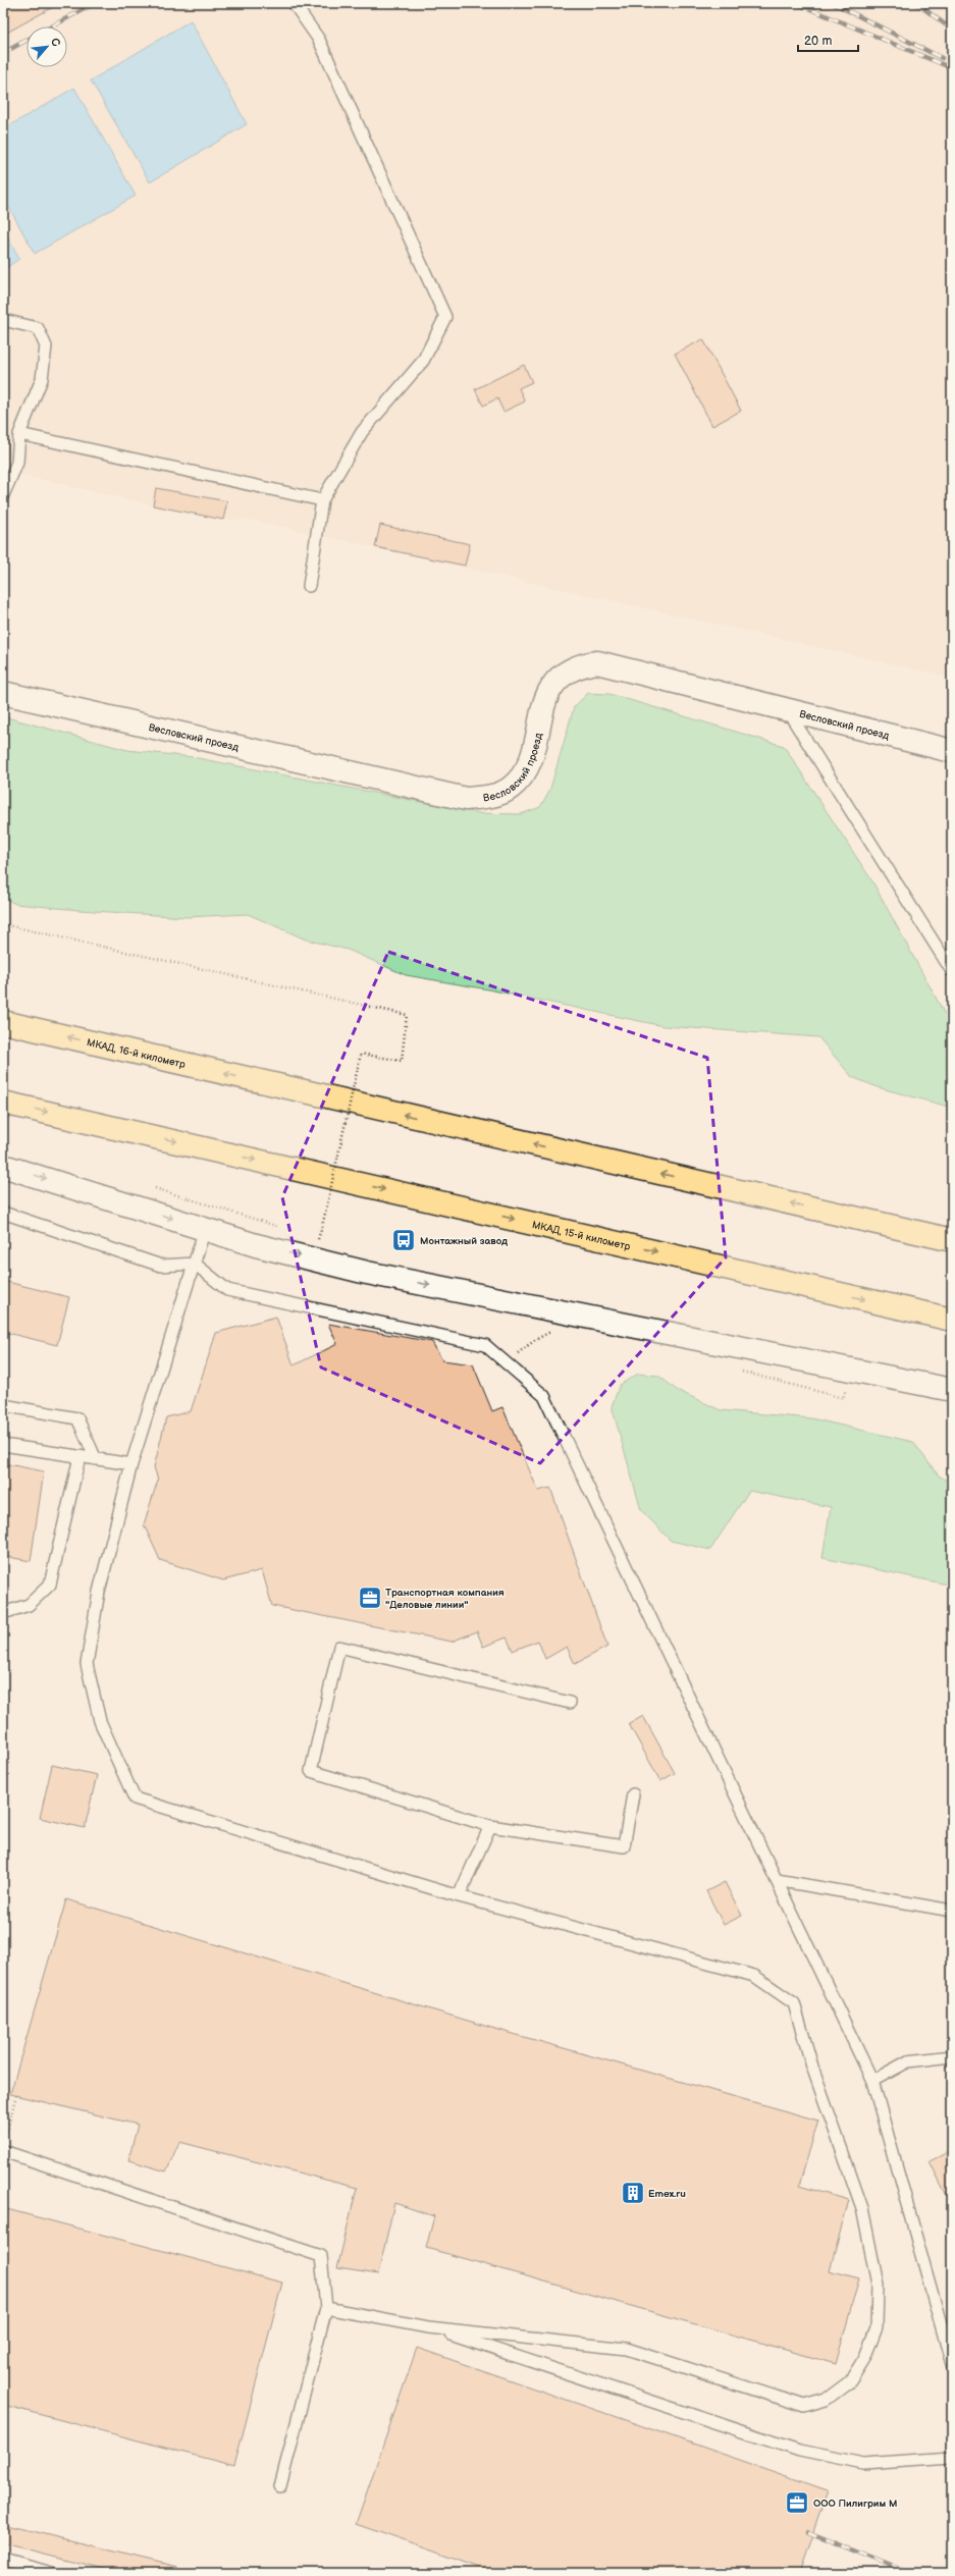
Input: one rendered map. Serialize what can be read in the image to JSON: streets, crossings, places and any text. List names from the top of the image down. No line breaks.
{"streets":{"highway":["МКАД, 16-й километр","МКАД, 15-й километр"],"main road":["Весловский проезд"]},"one_way":["МКАД, 16-й километр","МКАД, 15-й километр"],"places":{"bus stop":["Монтажный завод"],"office":["Транспортная компания \"Деловые линии\"","ООО Пилигрим М"],"building":["Emex.ru"]},"scale_bar":"20 m","north":"top right"}
